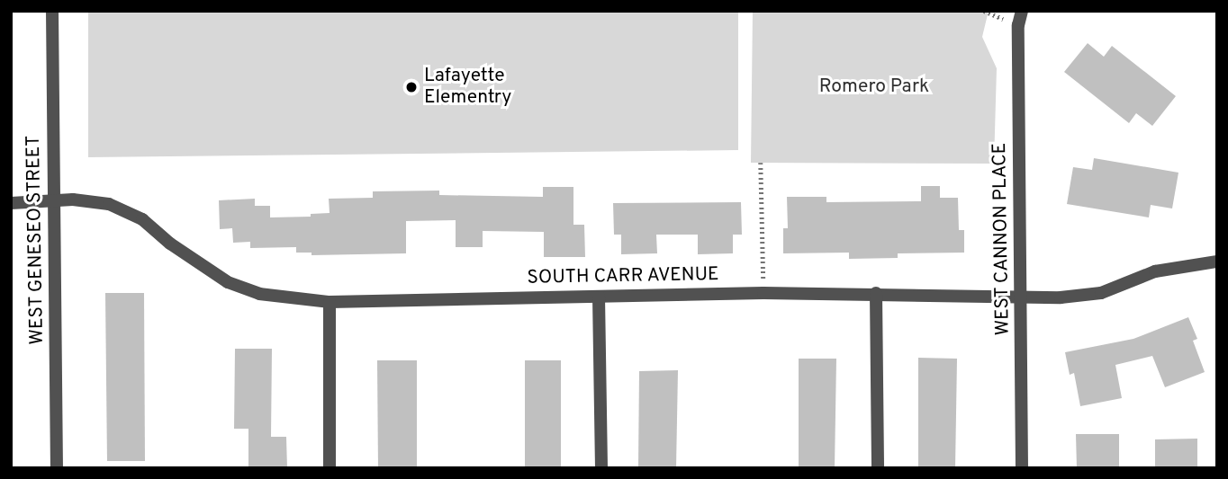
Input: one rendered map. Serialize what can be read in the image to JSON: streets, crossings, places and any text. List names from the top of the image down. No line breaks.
{"streets":{"street":["WEST CANNON PLACE","WEST GENESEO STREET","SOUTH CARR AVENUE"]},"crossings":[["WEST CANNON PLACE","SOUTH CARR AVENUE"],["WEST GENESEO STREET","SOUTH CARR AVENUE"]],"parks":["Romero Park"],"places":["Lafayette Elementry"]}
